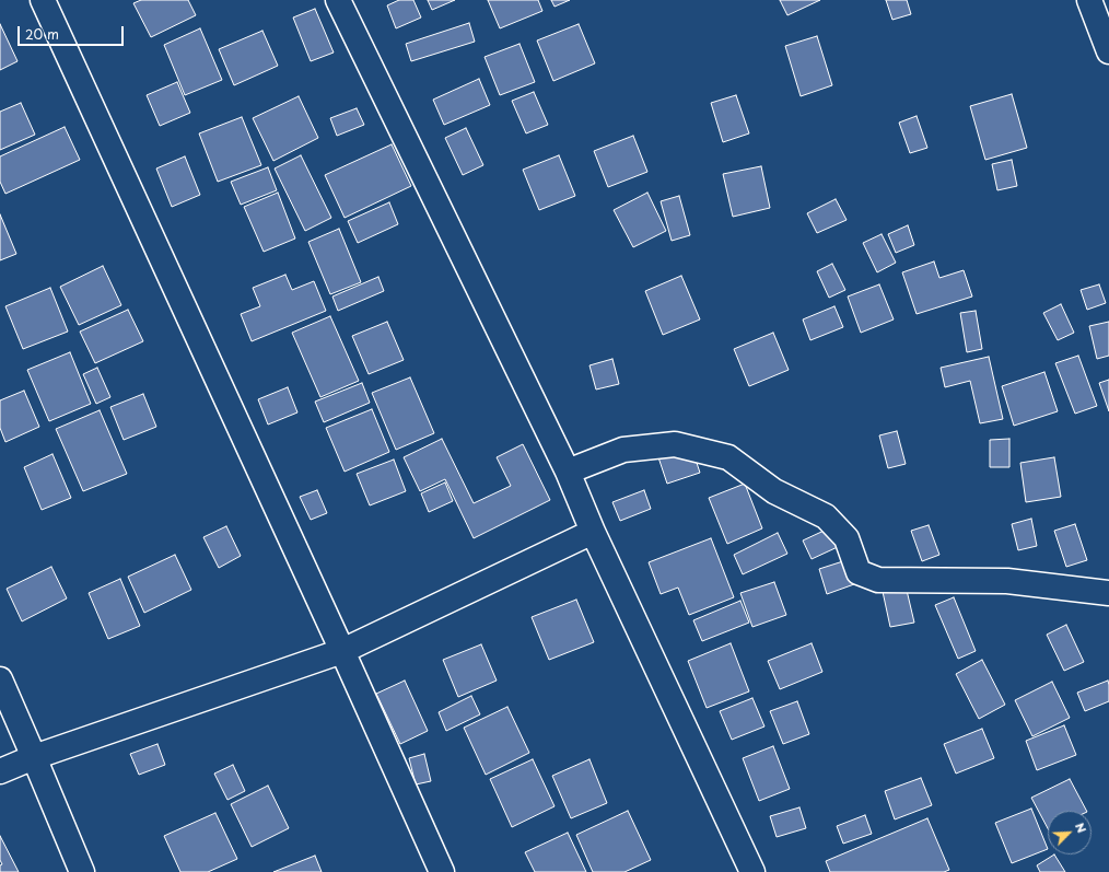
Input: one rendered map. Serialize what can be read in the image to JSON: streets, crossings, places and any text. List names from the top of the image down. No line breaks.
{"scale_bar":"20 m","north":"top right"}
